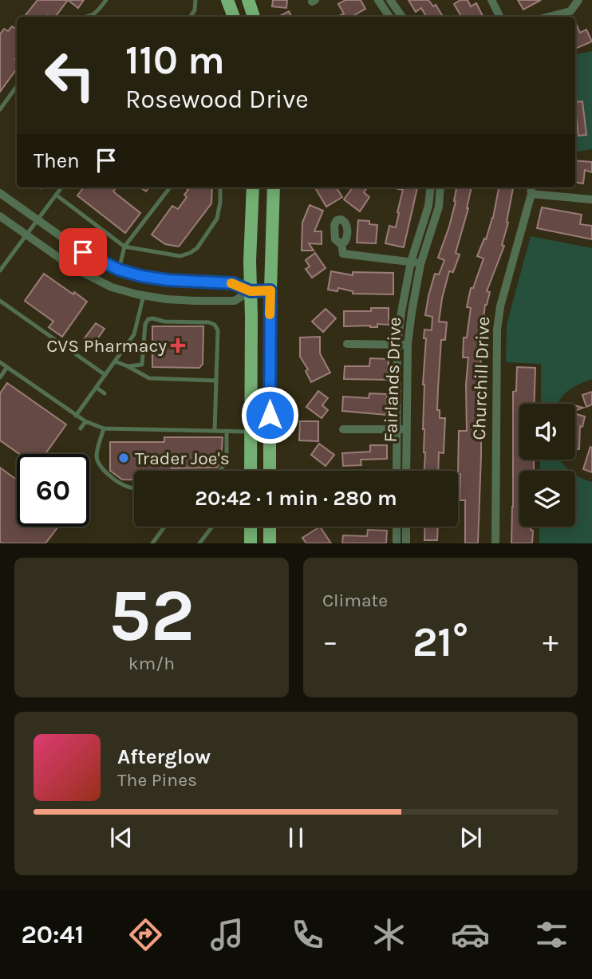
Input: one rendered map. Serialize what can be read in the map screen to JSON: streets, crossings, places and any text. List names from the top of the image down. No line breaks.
{"streets":{"street":["Churchill Drive","Fairlands Drive"]},"places":{"health":["CVS Pharmacy"],"other":["Trader Joe's"]},"page":{"turn":["110 m","Rosewood Drive"],"then":"Then","limit":"60","trip":"20:42 · 1 min · 280 m","tile":[["52","km/h"],"Climate"],"heat":["−","21°","+"],"song":["Afterglow","The Pines"],"tabs":"20:41"}}
